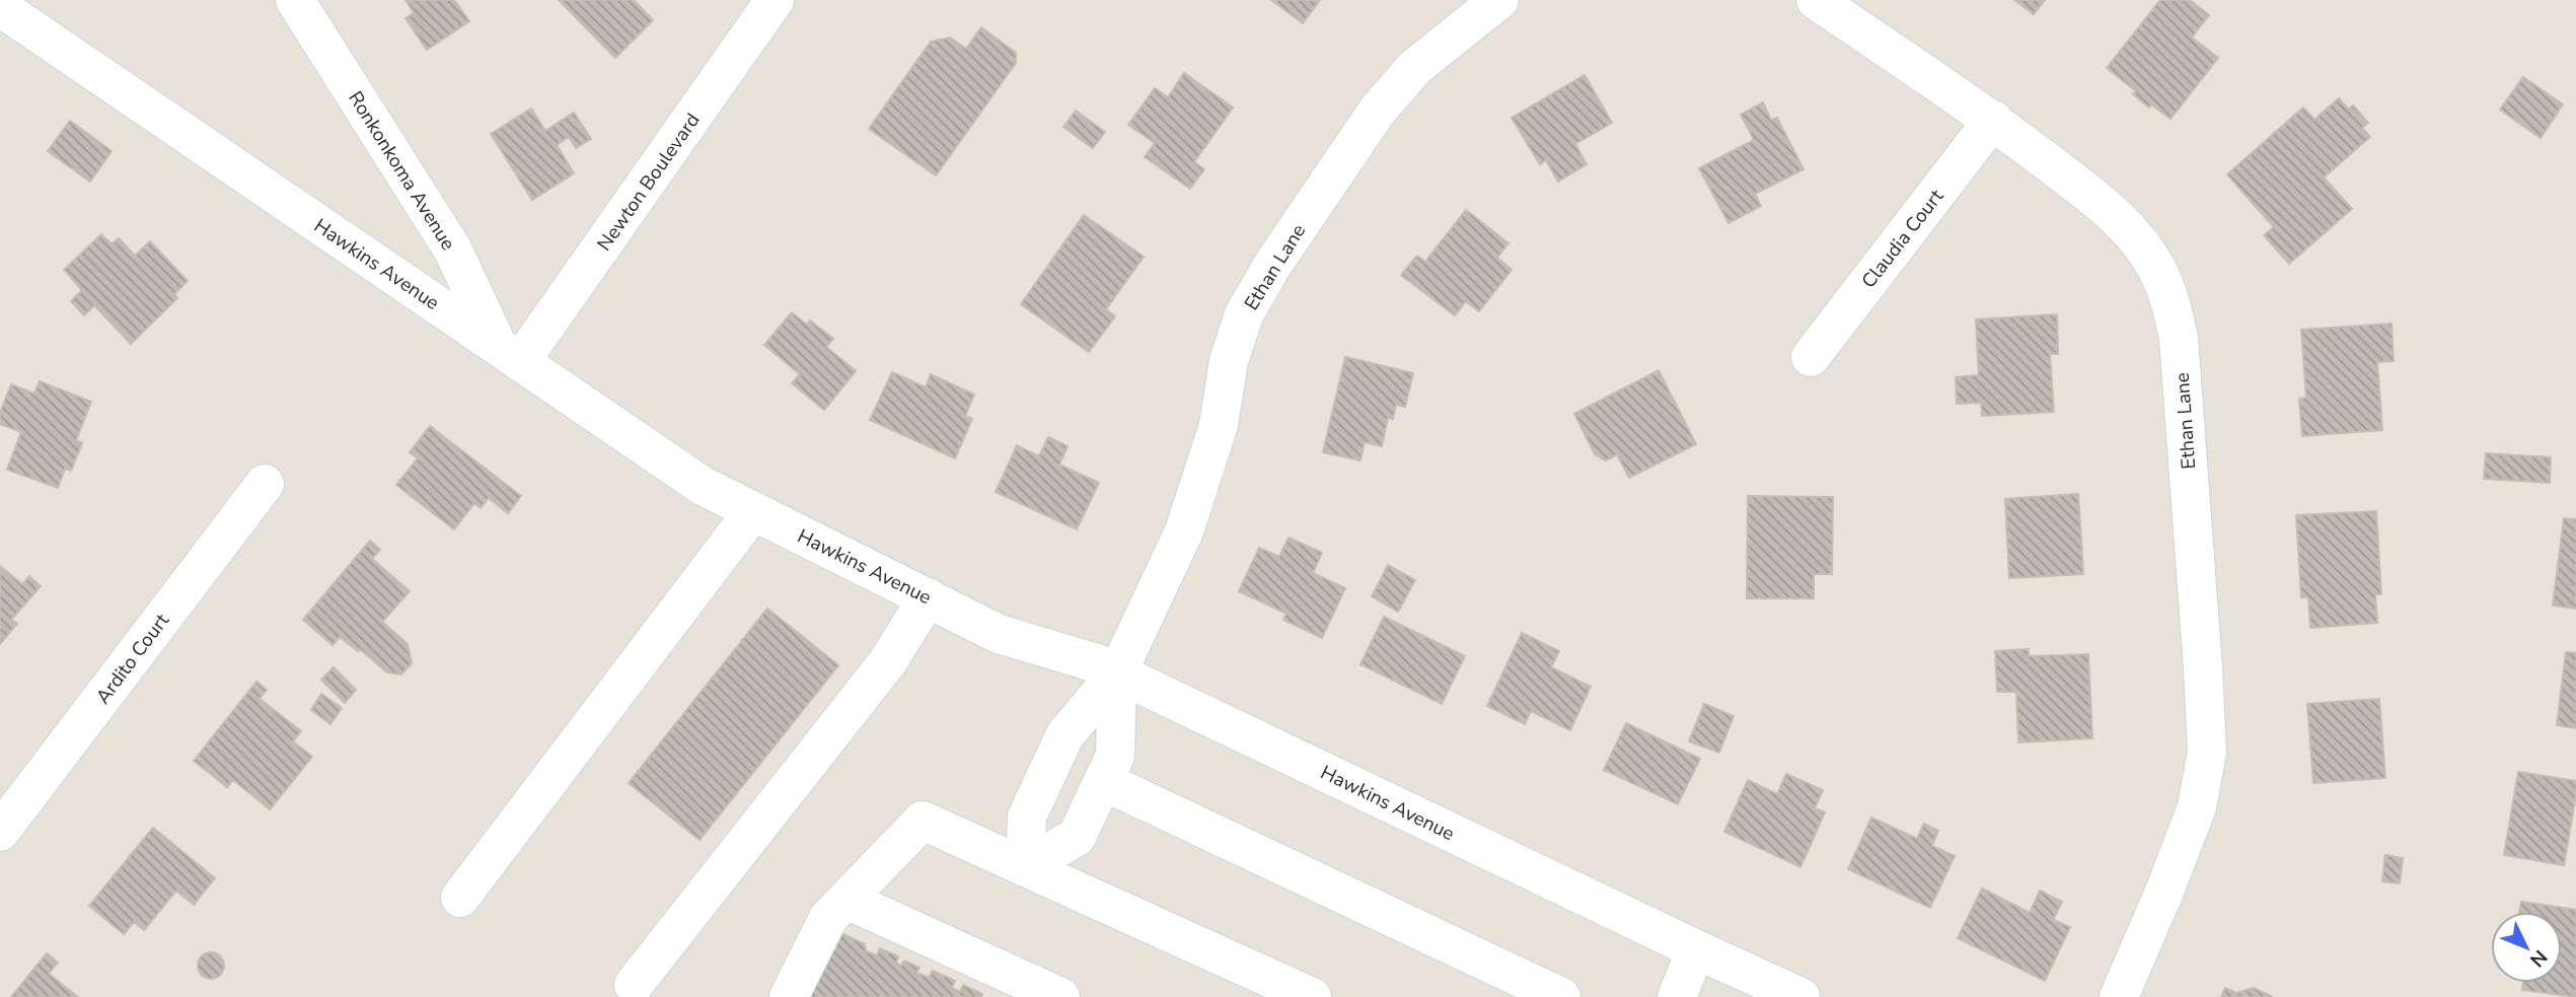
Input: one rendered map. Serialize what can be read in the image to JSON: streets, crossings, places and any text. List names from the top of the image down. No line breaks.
{"streets":{"street":["Ronkonkoma Avenue","Newton Boulevard","Claudia Court","Hawkins Avenue","Ethan Lane","Ardito Court"]},"crossings":[["Ronkonkoma Avenue","Newton Boulevard"],["Ronkonkoma Avenue","Hawkins Avenue"],["Newton Boulevard","Hawkins Avenue"],["Claudia Court","Ethan Lane"],["Hawkins Avenue","Ethan Lane"]],"north":"bottom right"}
